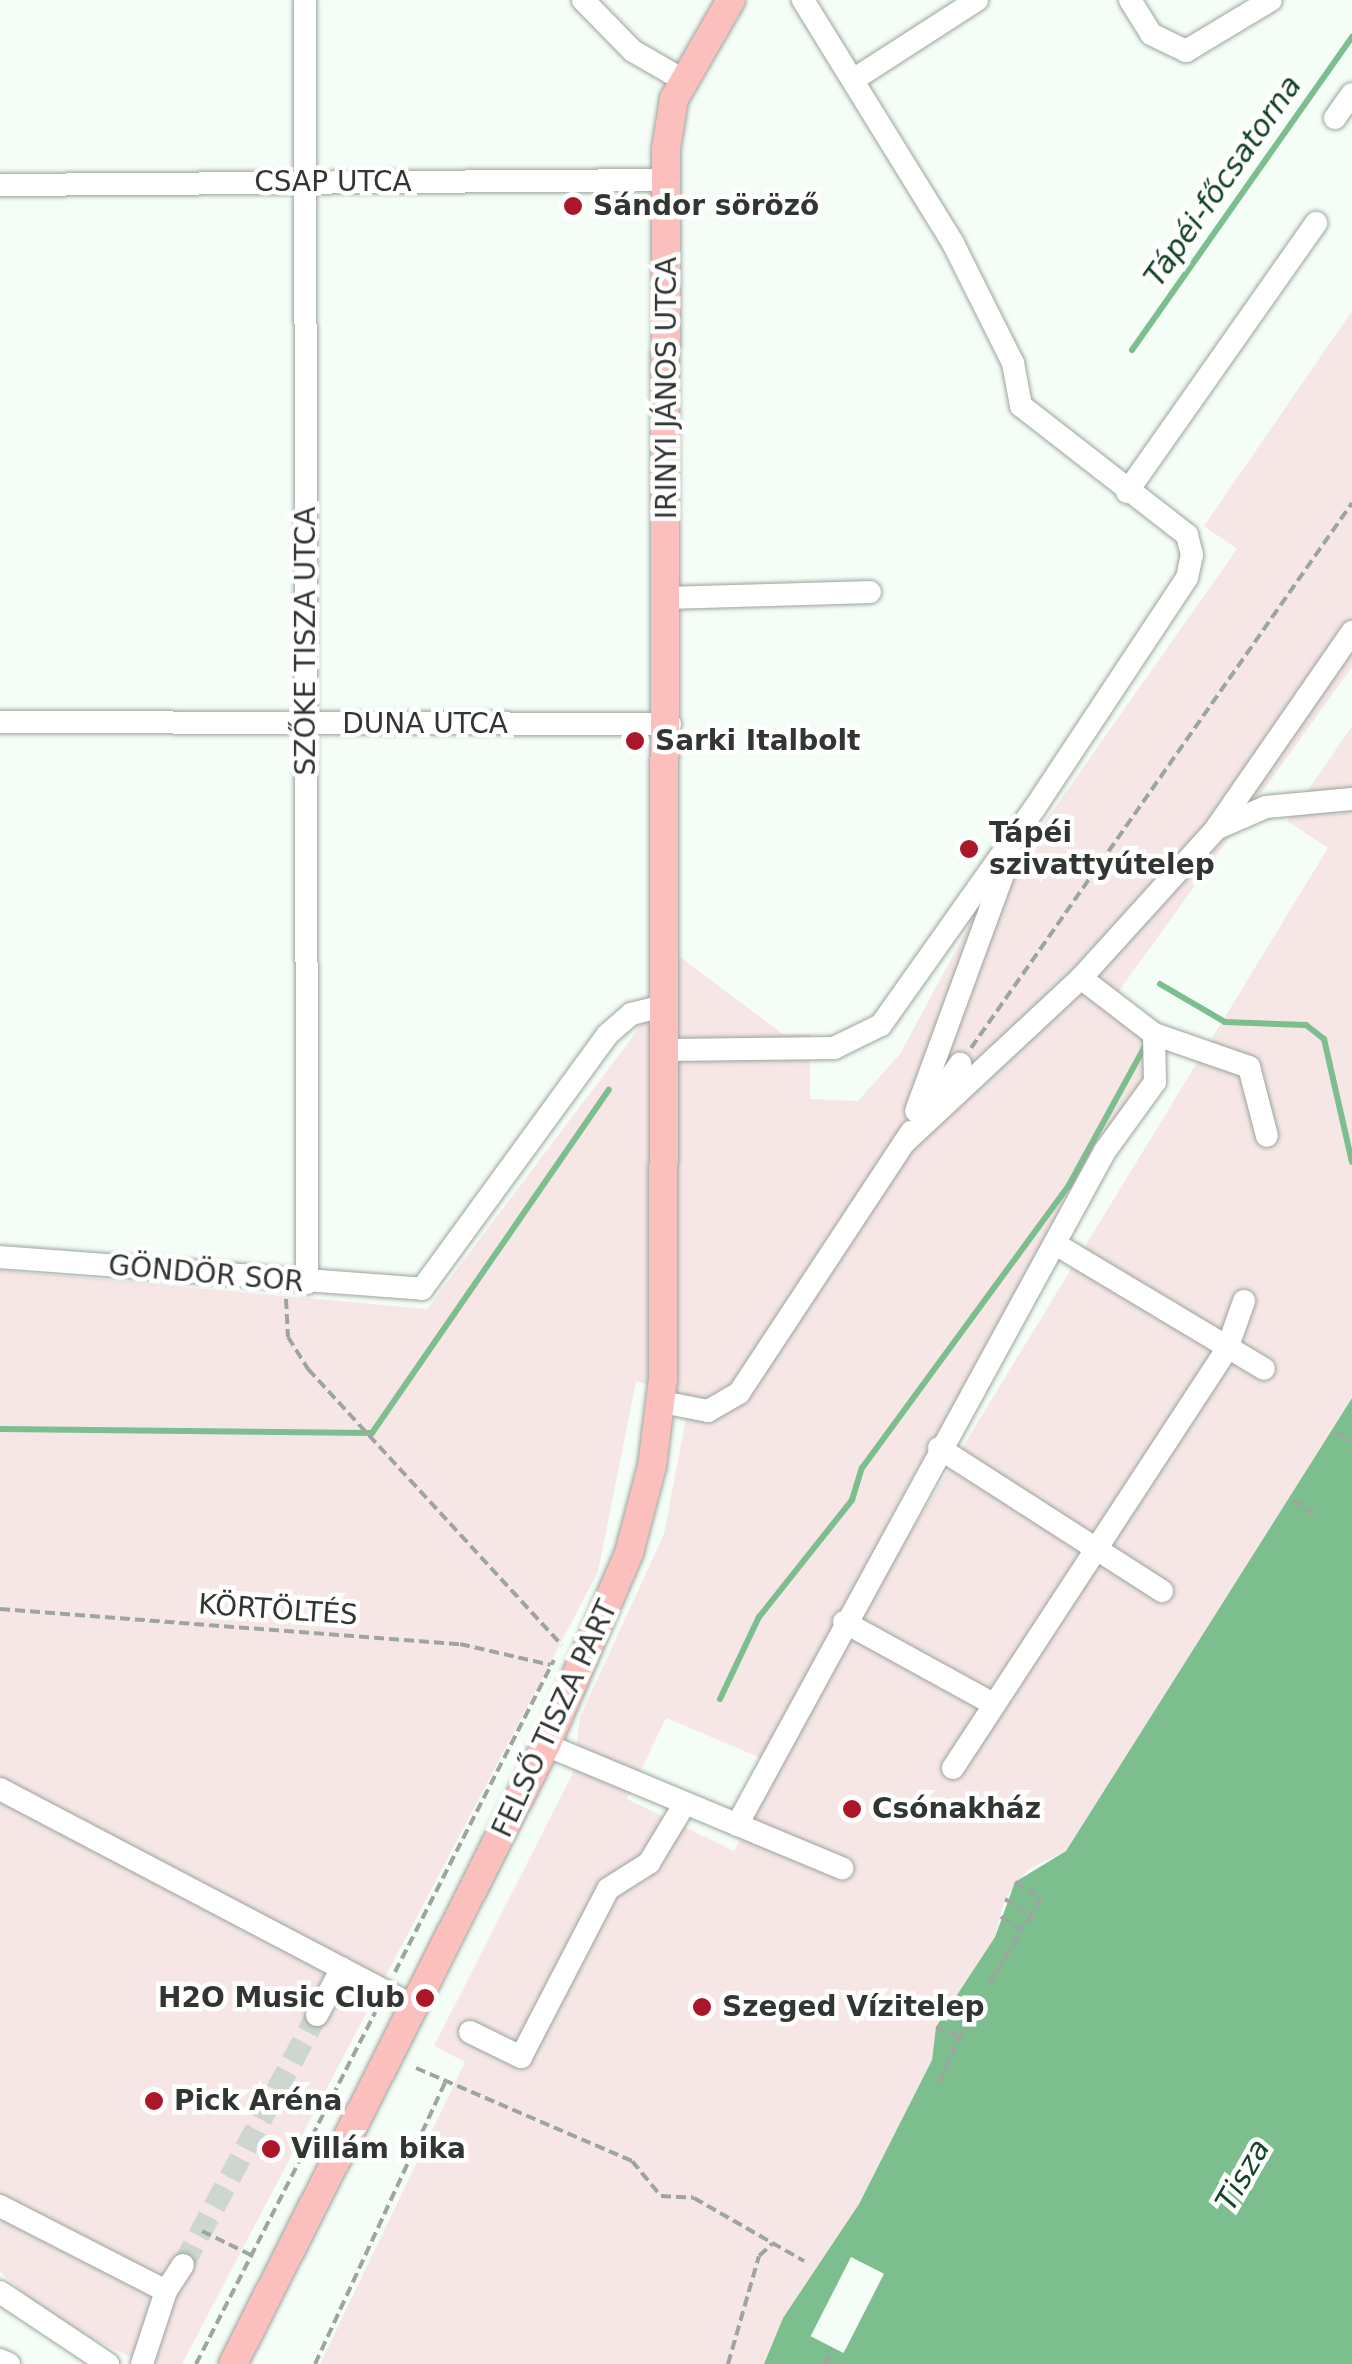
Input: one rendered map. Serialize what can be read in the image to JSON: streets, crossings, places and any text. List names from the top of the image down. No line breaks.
{"streets":{"main road":["IRINYI JÁNOS UTCA","FELSŐ TISZA PART"],"street":["CSAP UTCA","SZŐKE TISZA UTCA","DUNA UTCA","GÖNDÖR SOR"],"path":["KÖRTÖLTÉS"]},"crossings":[["CSAP UTCA","IRINYI JÁNOS UTCA"],["CSAP UTCA","SZŐKE TISZA UTCA"],["IRINYI JÁNOS UTCA","DUNA UTCA"],["IRINYI JÁNOS UTCA","GÖNDÖR SOR"],["IRINYI JÁNOS UTCA","FELSŐ TISZA PART"],["SZŐKE TISZA UTCA","DUNA UTCA"],["SZŐKE TISZA UTCA","GÖNDÖR SOR"],["GÖNDÖR SOR","FELSŐ TISZA PART"]],"water":["Tápéi-főcsatorna","Tisza"],"places":["Sándor söröző","Sarki Italbolt","Tápéi szivattyútelep","Csónakház","H2O Music Club","Szeged Vízitelep","Pick Aréna","Villám bika"]}
